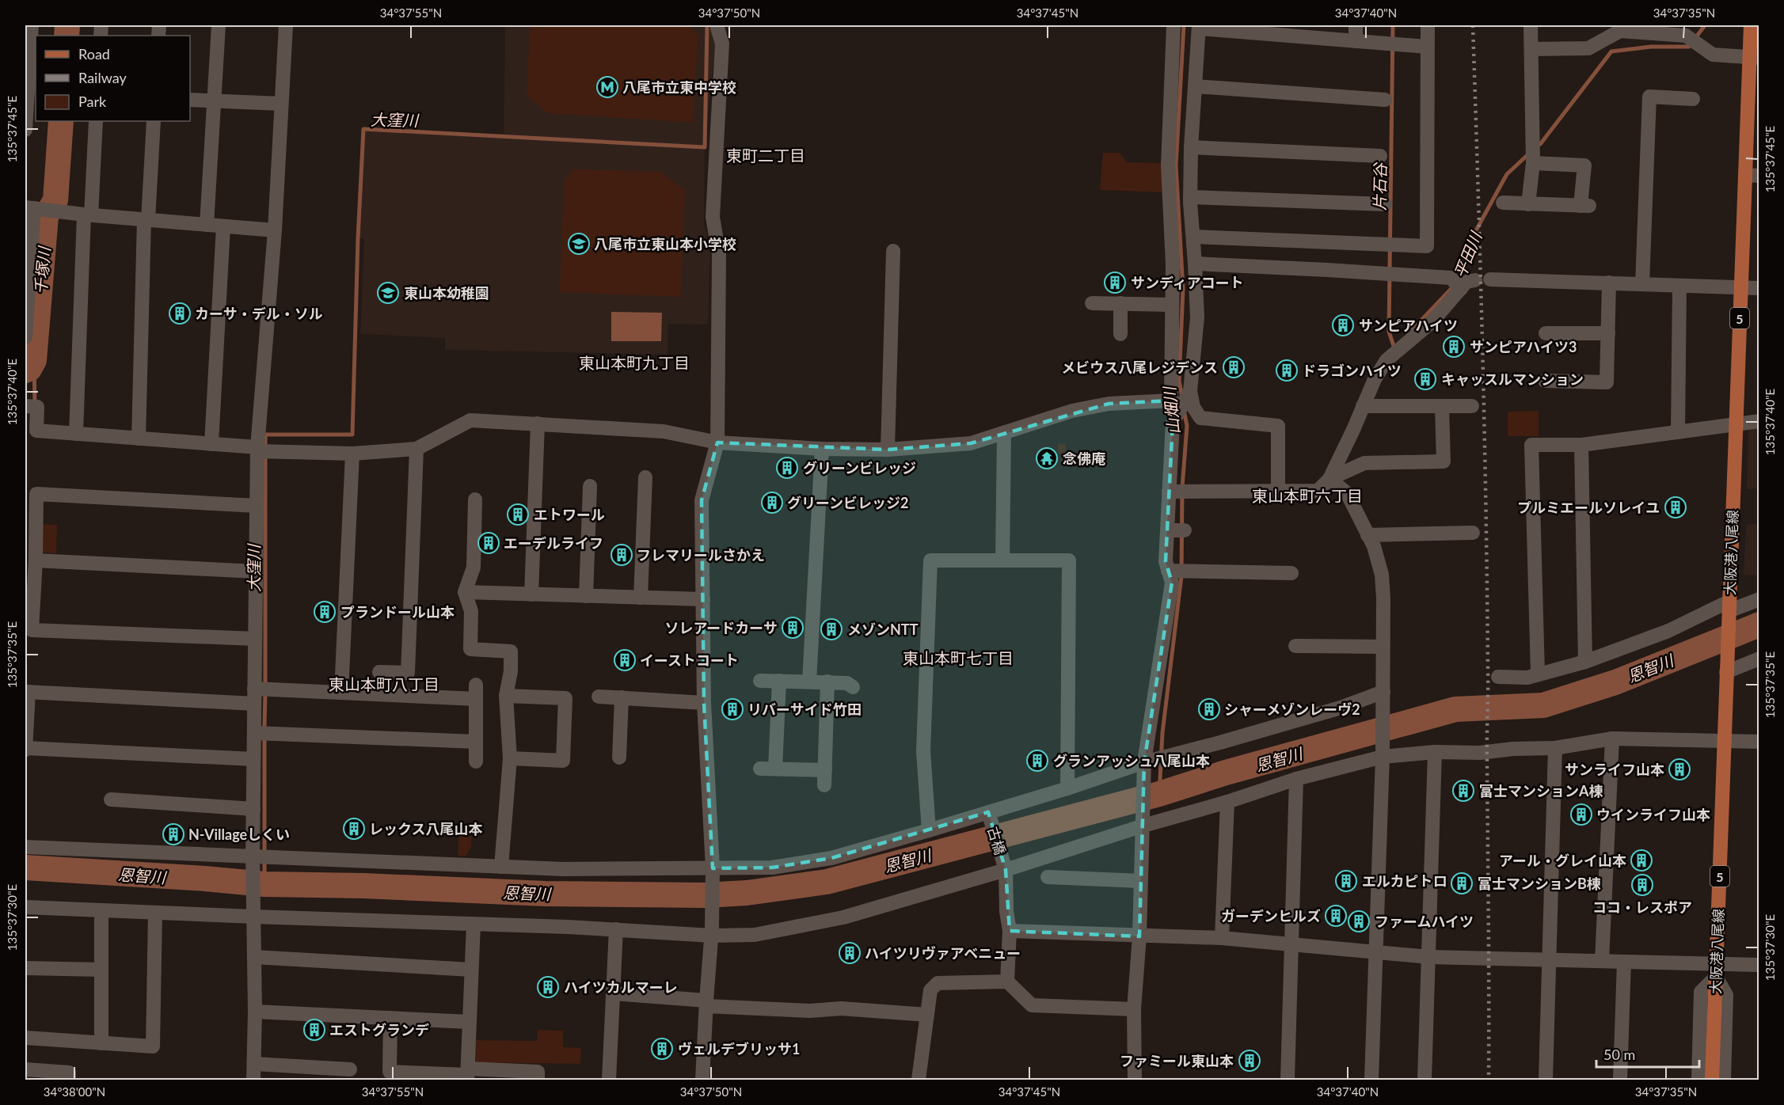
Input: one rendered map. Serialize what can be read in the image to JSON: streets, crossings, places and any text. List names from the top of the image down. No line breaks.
{"streets":{"main road":["5","大阪港八尾線"],"street":["古橋"]},"districts":["東町二丁目","東山本町九丁目","東山本町六丁目","東山本町七丁目","東山本町八丁目"],"water":["大窪川","片石谷","平田川","千塚川","山畑川","恩智川"],"places":{"metro station":["八尾市立東中学校"],"school or university":["八尾市立東山本小学校","東山本幼稚園"],"building":["サンディアコート","カーサ・デル・ソル","サンピアハイツ","サンピアハイツ3","メビウス八尾レジデンス","ドラゴンハイツ","キャッスルマンション","グリーンビレッジ","グリーンビレッジ2","プルミエールソレイユ","エトワール","エーデルライフ","フレマリールさかえ","プランドール山本","ソレアードカーサ","メゾンNTT","イーストコート","リバーサイド竹田","シャーメゾンレーヴ2","グランアッシュ八尾山本","サンライフ山本","富士マンションA棟","ウインライフ山本","レックス八尾山本","N-Villageしくい","アール・グレイ山本","エルカピトロ","富士マンションB棟","ココ・レスポア","ガーデンヒルズ","ファームハイツ","ハイツリヴァアベニュー","ハイツカルマーレ","エストグランデ","ヴェルデブリッサ1","ファミール東山本"],"temple":["念佛庵"]},"legend":["Road","Railway","Park"],"scale_bar":"50 m","coordinates":["34°37'55\"N","34°37'50\"N","34°37'45\"N","34°37'40\"N","34°37'35\"N","135°37'45\"E","135°37'40\"E","135°37'35\"E","135°37'30\"E","34°38'00\"N"]}
